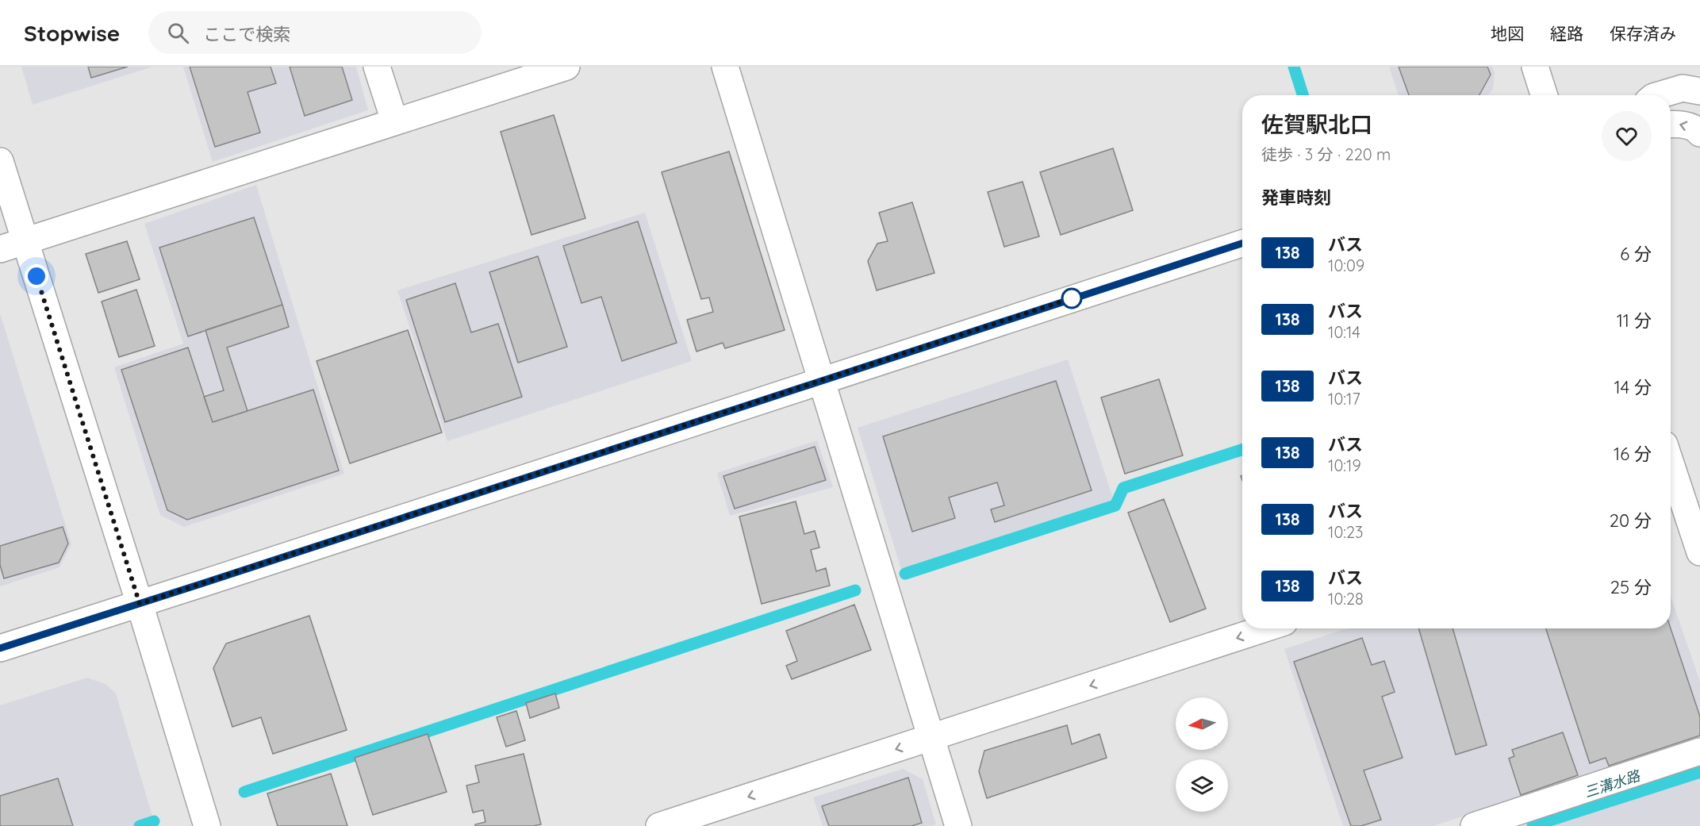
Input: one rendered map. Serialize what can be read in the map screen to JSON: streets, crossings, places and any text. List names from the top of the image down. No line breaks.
{"water":["三溝水路"],"lines":["bus line 138"],"north":"left","page":{"header":"Stopwise","search":"ここで検索","nav":["地図","経路","保存済み"],"heading":[["佐賀駅北口","徒歩 · 3 分 · 220 m"],"発車時刻"],"list":[{"mark":"138","name":"バス","note":"10:09","value":"6 分"},{"mark":"138","name":"バス","note":"10:14","value":"11 分"},{"mark":"138","name":"バス","note":"10:17","value":"14 分"},{"mark":"138","name":"バス","note":"10:19","value":"16 分"},{"mark":"138","name":"バス","note":"10:23","value":"20 分"},{"mark":"138","name":"バス","note":"10:28","value":"25 分"}]}}
